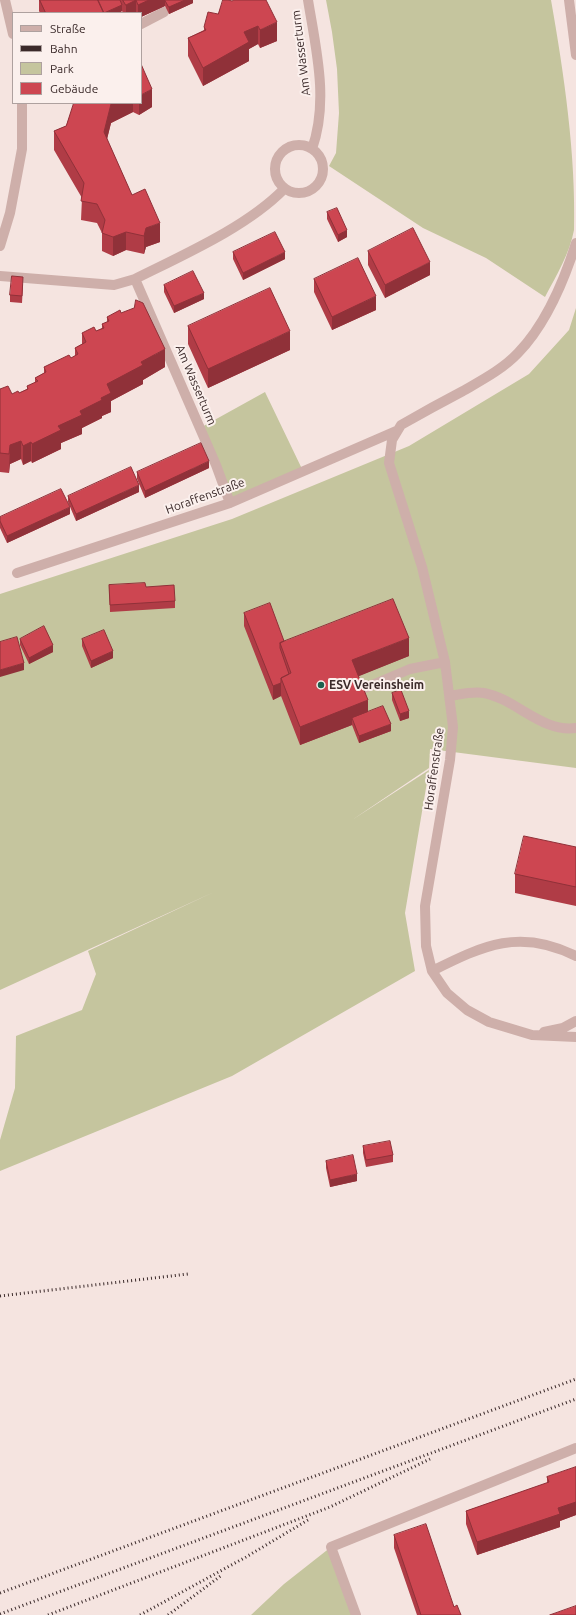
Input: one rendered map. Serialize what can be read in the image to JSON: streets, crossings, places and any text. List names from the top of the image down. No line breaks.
{"streets":{"street":["Am Wasserturm","Horaffenstraße"]},"crossings":[["Am Wasserturm","Horaffenstraße"]],"places":["ESV Vereinsheim"],"legend":["Straße","Bahn","Park","Gebäude"]}
